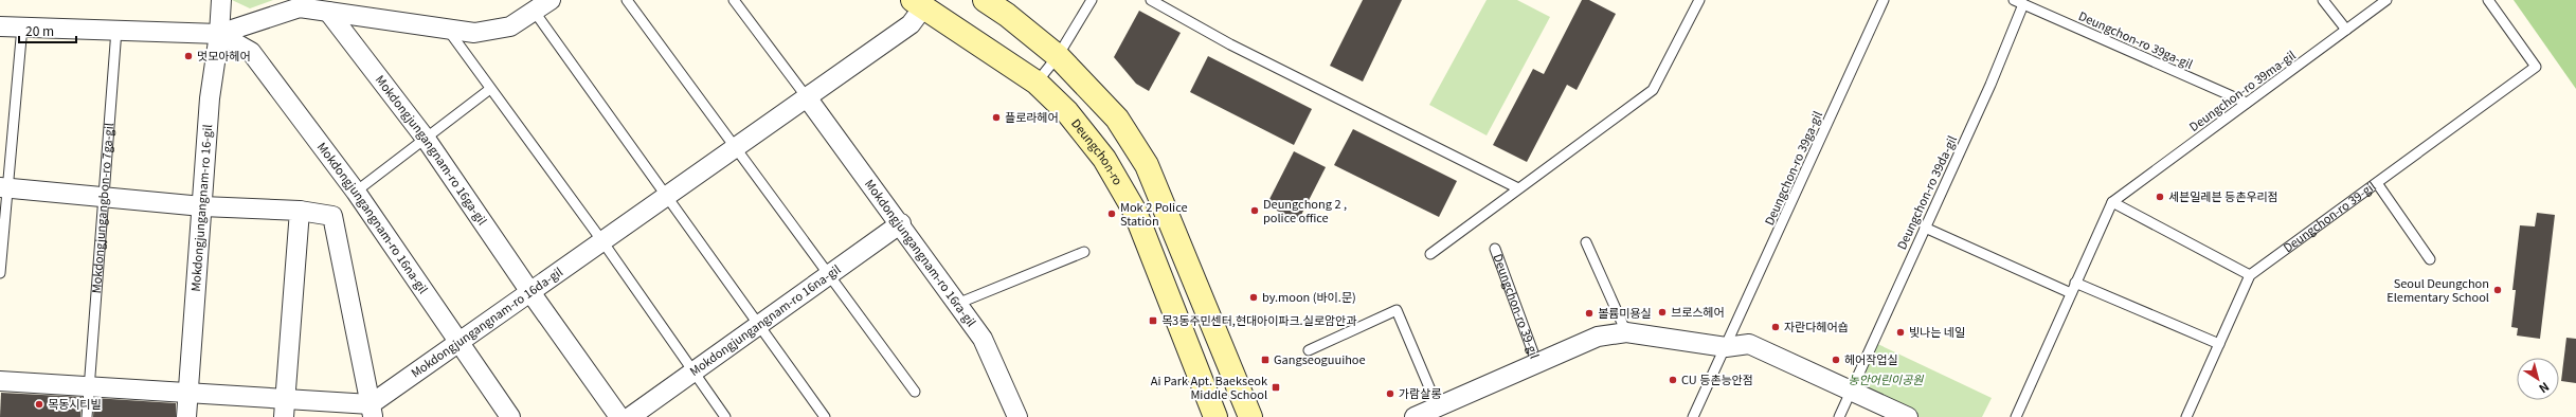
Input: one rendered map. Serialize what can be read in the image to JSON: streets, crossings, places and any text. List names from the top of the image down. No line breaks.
{"streets":{"main road":["Deungchon-ro"],"street":["Mokdongjungangnam-ro 16ga-gil","Mokdongjungangnam-ro 16-gil","Deungchon-ro 39-gil","Mokdongjungangnam-ro 16na-gil","Mokdongjungangnam-ro 16ra-gil","Mokdongjungangnam-ro 16da-gil"],"lane":["Deungchon-ro 39ga-gil","Deungchon-ro 39ma-gil","Deungchon-ro 39da-gil","Mokdongjungangbon-ro 7ga-gil"]},"crossings":[["Deungchon-ro 39ga-gil","Deungchon-ro 39ma-gil"],["Deungchon-ro 39ga-gil","Deungchon-ro 39da-gil"],["Deungchon-ro 39ga-gil","Deungchon-ro 39-gil"],["Mokdongjungangnam-ro 16ga-gil","Mokdongjungangnam-ro 16da-gil"],["Deungchon-ro","Mokdongjungangnam-ro 16da-gil"],["Deungchon-ro 39da-gil","Deungchon-ro 39-gil"],["Mokdongjungangnam-ro 16-gil","Mokdongjungangnam-ro 16na-gil"],["Mokdongjungangnam-ro 16na-gil","Mokdongjungangnam-ro 16ra-gil"],["Mokdongjungangnam-ro 16na-gil","Mokdongjungangnam-ro 16da-gil"],["Mokdongjungangnam-ro 16ra-gil","Mokdongjungangnam-ro 16da-gil"]],"parks":["농안어린이공원"],"places":{"other":["멋모아헤어","플로라헤어","세븐일레븐 등촌우리점","Deungchong 2 , police office","Mok 2 Police Station","Seoul Deungchon Elementary School","by.moon (바이.문)","브로스헤어","볼륨미용실","자란다헤어숍","빛나는 네일","헤어작업실","CU 등촌능안점","가람살롱","목동시티빌"],"transit":["목3동주민센터,현대아이파크.실로암안과","Gangseoguuihoe","Ai Park Apt. Baekseok Middle School"]},"scale_bar":"20 m","north":"bottom right"}
